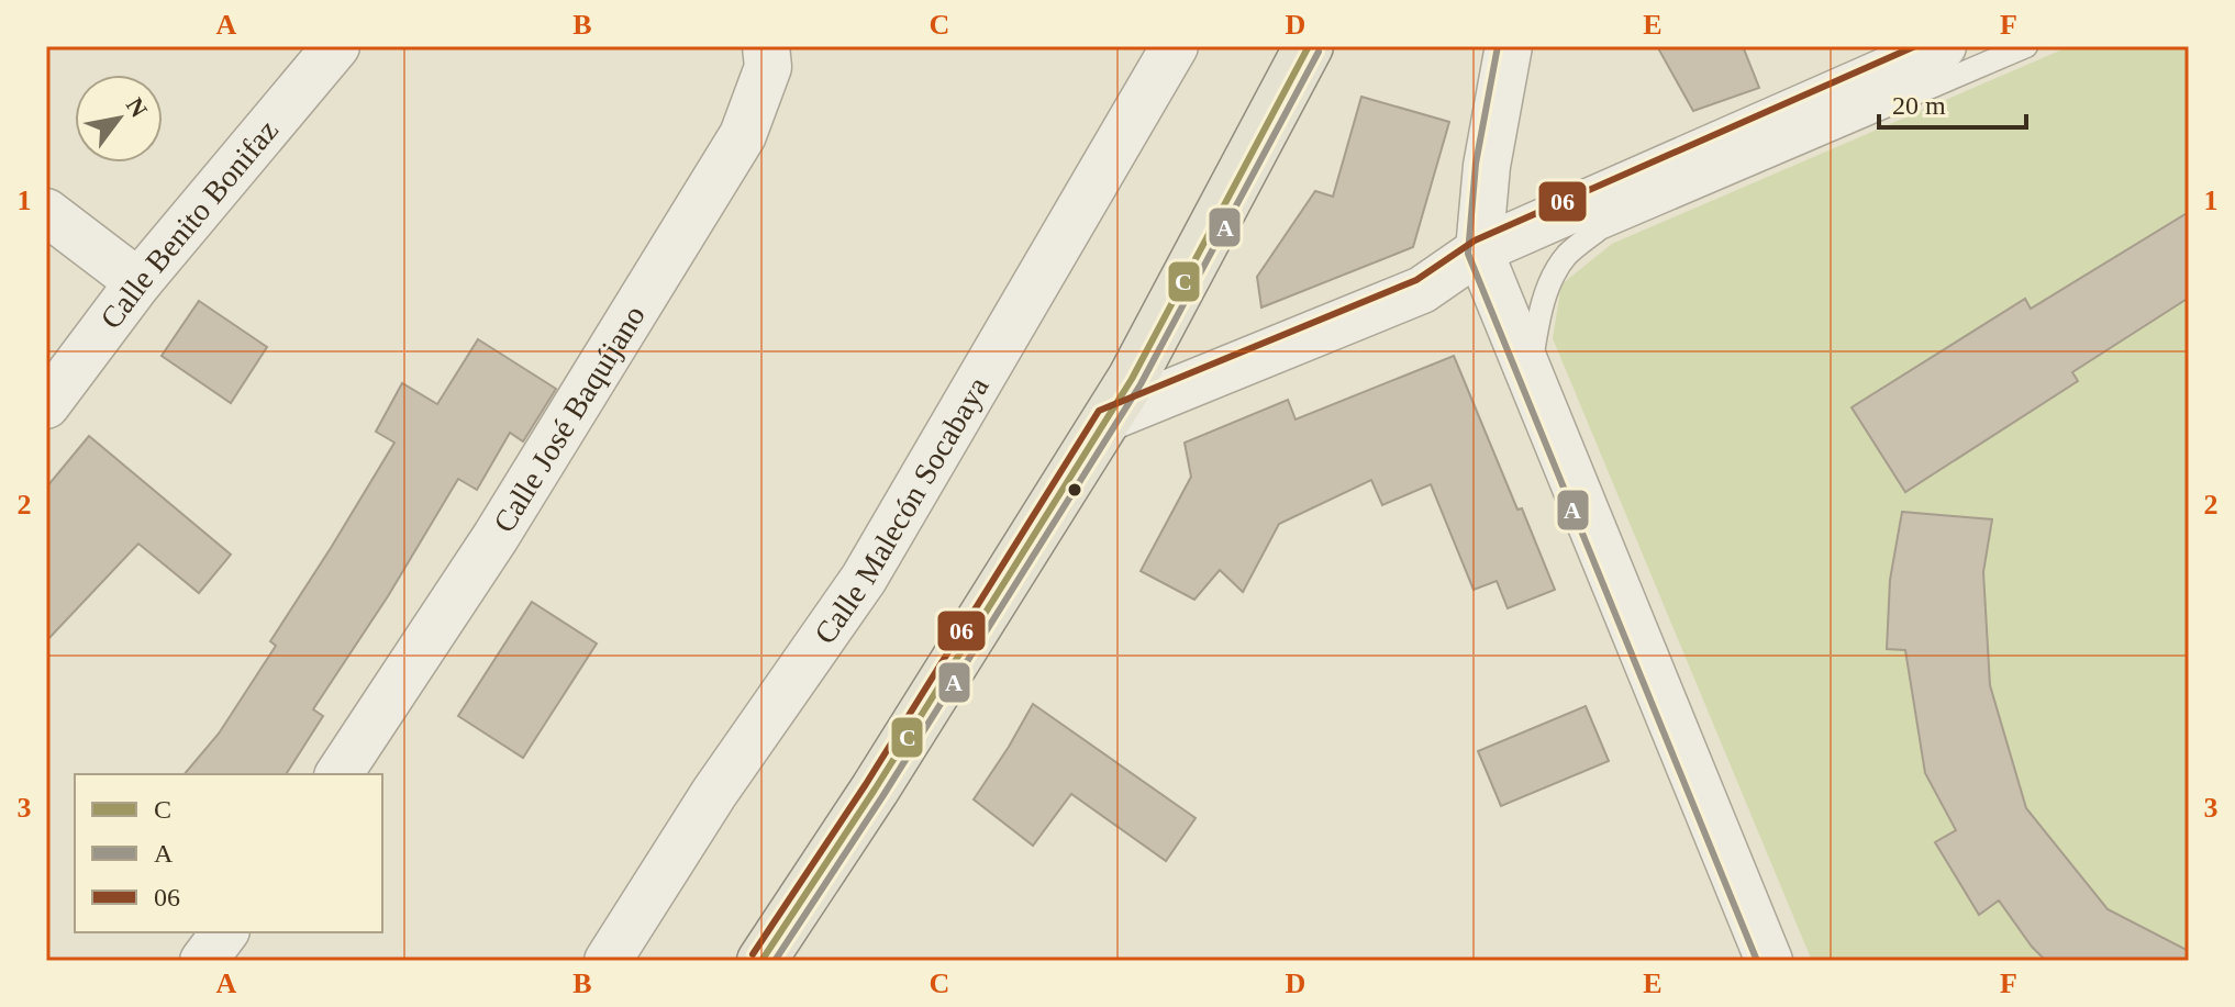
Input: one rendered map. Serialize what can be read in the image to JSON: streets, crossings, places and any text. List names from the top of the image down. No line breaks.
{"streets":{"street":["Calle Benito Bonifaz","Calle José Baquíjano","Calle Malecón Socabaya"]},"lines":["transit line C","transit line A","transit line 06"],"legend":["C","A","06"],"scale_bar":"20 m","north":"top right","grid":{"columns":["A","B","C","D","E","F"],"rows":["1","2","3"]}}
